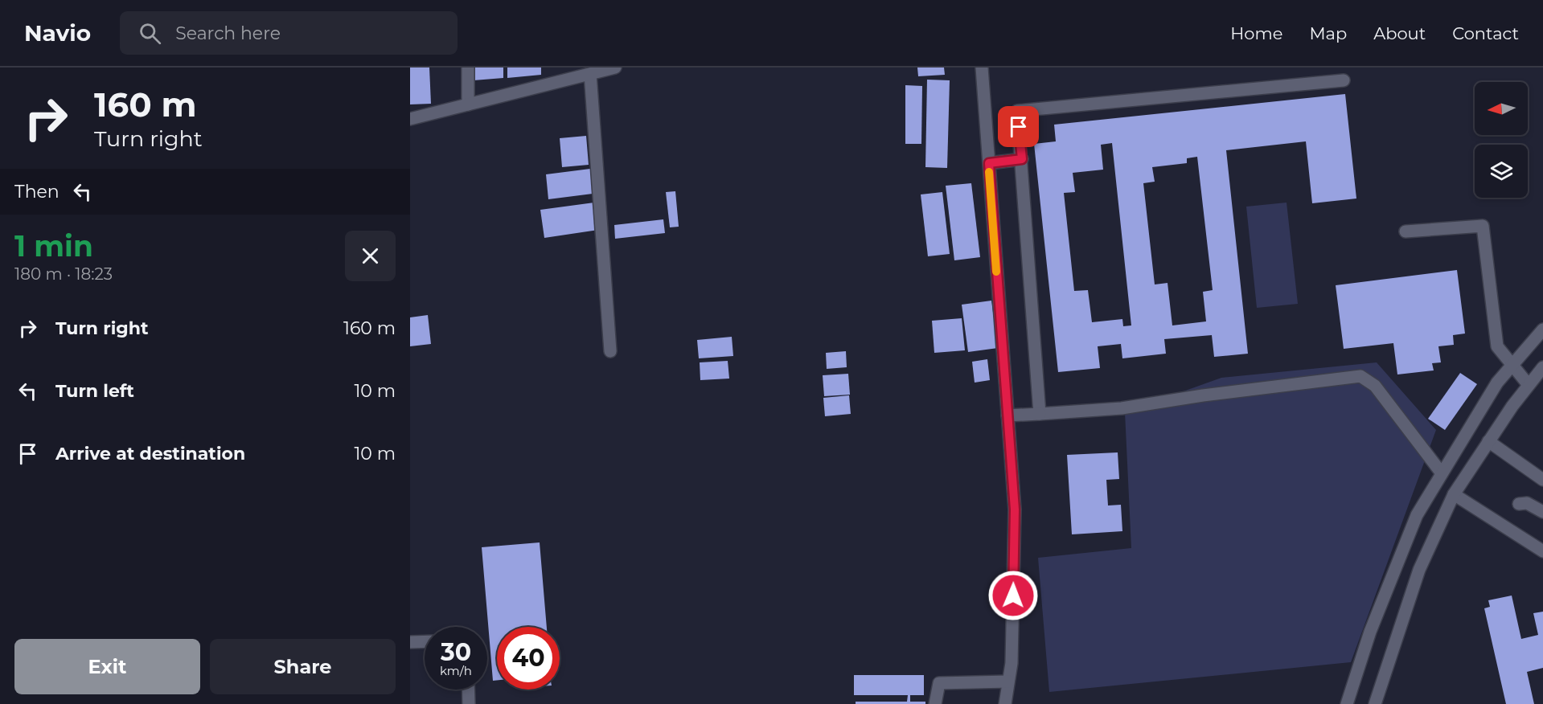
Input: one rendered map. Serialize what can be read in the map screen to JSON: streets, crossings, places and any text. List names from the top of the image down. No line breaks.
{"north":"left","page":{"header":"Navio","search":"Search here","nav":["Home","Map","About","Contact"],"turn":["160 m","Turn right"],"then":"Then","heading":["1 min","180 m · 18:23"],"list":[{"name":"Turn right","value":"160 m"},{"name":"Turn left","value":"10 m"},{"name":"Arrive at destination","value":"10 m"}],"speed":"30 km/h","limit":"40","buttons":["Exit","Share"]}}
